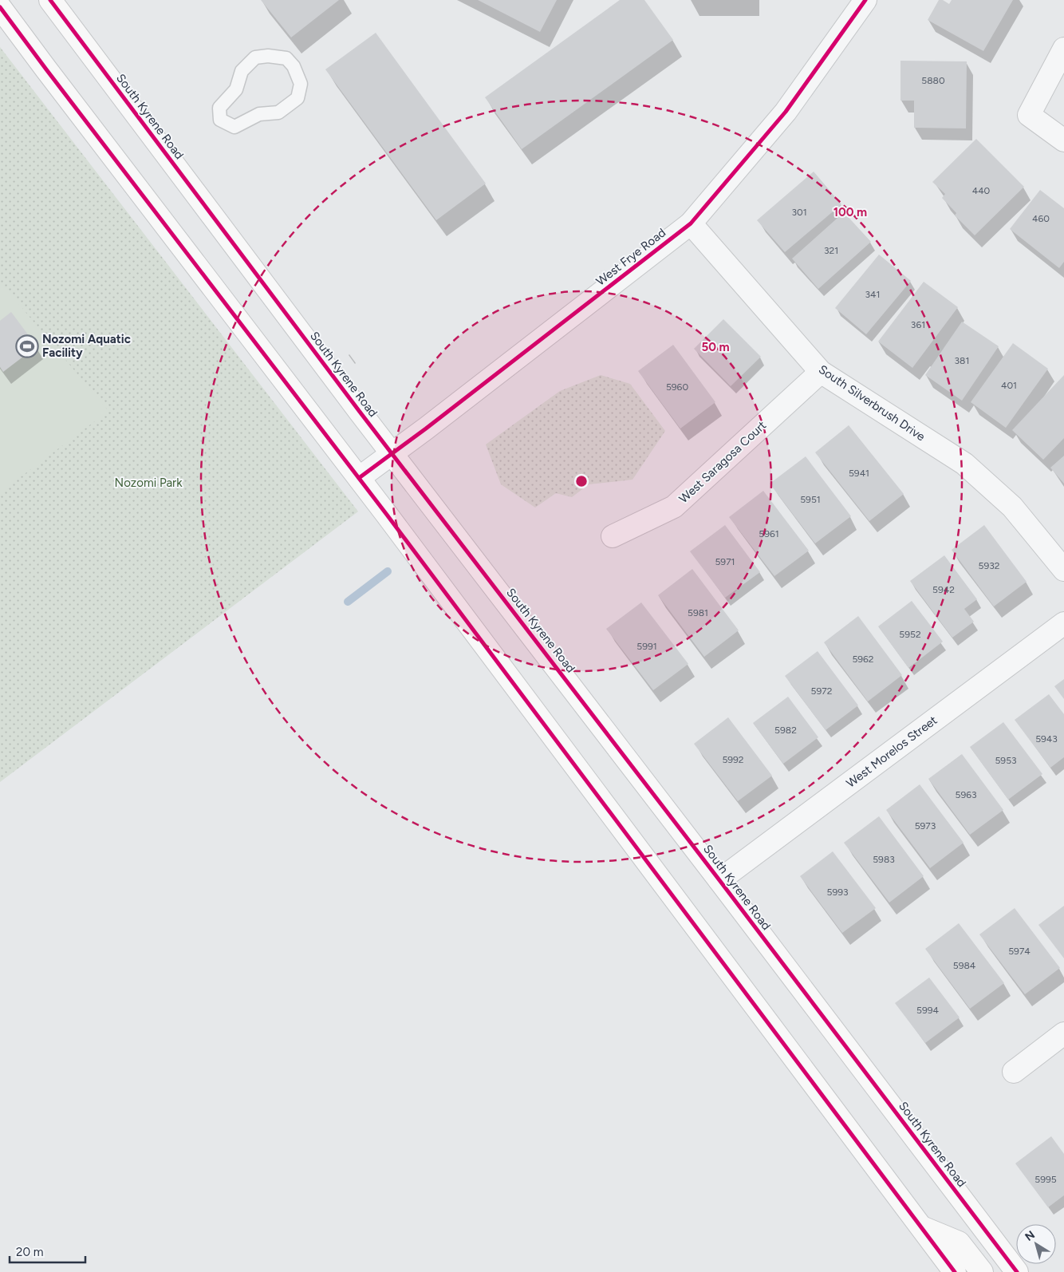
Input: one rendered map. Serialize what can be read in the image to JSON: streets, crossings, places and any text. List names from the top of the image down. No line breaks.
{"streets":{"main road":["South Kyrene Road"],"street":["West Frye Road","South Silverbrush Drive","West Saragosa Court","West Morelos Street"]},"crossings":[["South Kyrene Road","West Frye Road"],["South Kyrene Road","West Morelos Street"],["West Frye Road","South Silverbrush Drive"],["South Silverbrush Drive","West Saragosa Court"]],"parks":["Nozomi Park"],"places":{"sports":["Nozomi Aquatic Facility"]},"house_numbers":["5880","440","301","460","321","341","361","381","401","5960","5941","5951","5961","5971","5932","5942","5981","5952","5991","5962","5972","5982","5943","5992","5953","5963","5973","5983","5993","5974","5984","5994","5995"],"scale_bar":"20 m","north":"top left","rings":["100 m","50 m"]}
